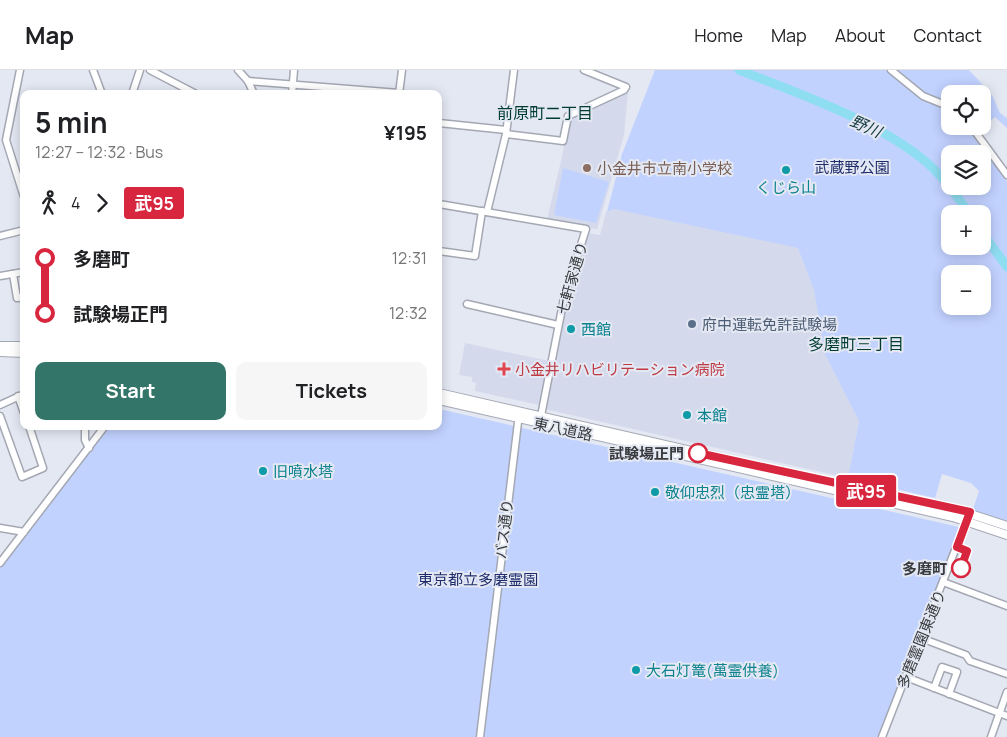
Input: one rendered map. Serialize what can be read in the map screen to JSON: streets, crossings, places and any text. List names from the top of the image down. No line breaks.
{"streets":{"main road":["東八道路"],"street":["七軒家通り","バス通り","多磨霊園東通り"]},"crossings":[["七軒家通り","東八道路"],["東八道路","バス通り"],["東八道路","多磨霊園東通り"]],"districts":["前原町二丁目","多磨町三丁目"],"water":["野川"],"parks":["武蔵野公園","東京都立多磨霊園"],"places":{"other":["小金井市立南小学校","くじら山","府中運転免許試験場","西館","本館","試験場正門","旧噴水塔","敬仰忠烈（忠霊塔）","多磨町","大石灯篭(萬霊供養)"],"health":["小金井リハビリテーション病院"]},"lines":["bus line 武95"],"page":{"header":"Map","nav":["Home","Map","About","Contact"],"on_map":"武95","map_buttons":["+","−"],"heading":["5 min","12:27 – 12:32 · Bus","¥195"],"legs":["4","武95"],"list":[{"name":"多磨町","value":"12:31"},{"name":"試験場正門","value":"12:32"}],"buttons":["Start","Tickets"]}}
